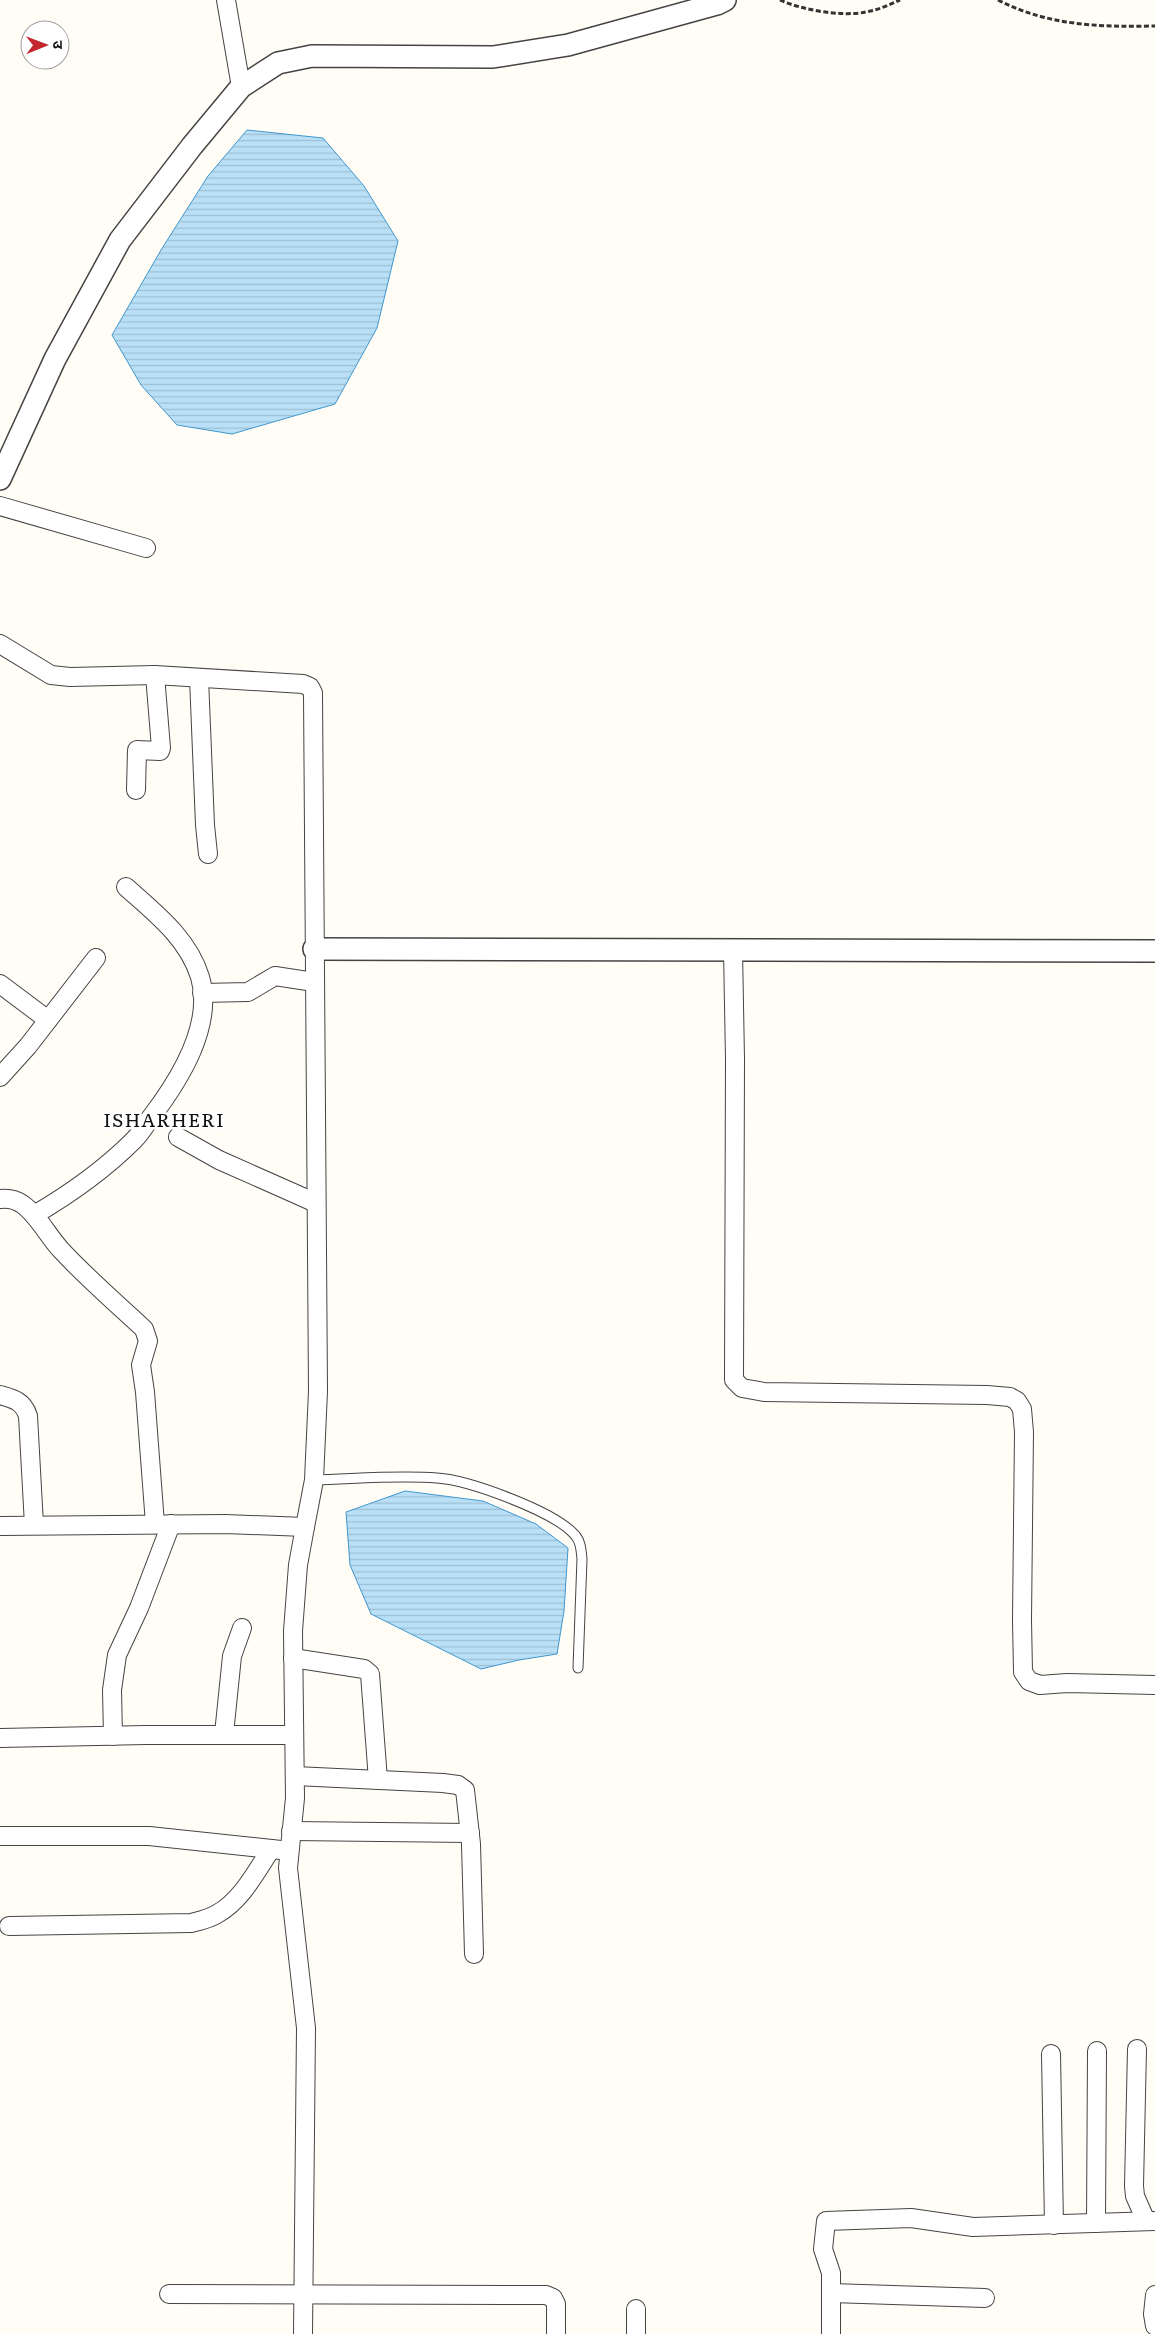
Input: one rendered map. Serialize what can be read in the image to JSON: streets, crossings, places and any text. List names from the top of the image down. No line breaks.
{"districts":["ISHARHERI"],"north":"right"}
